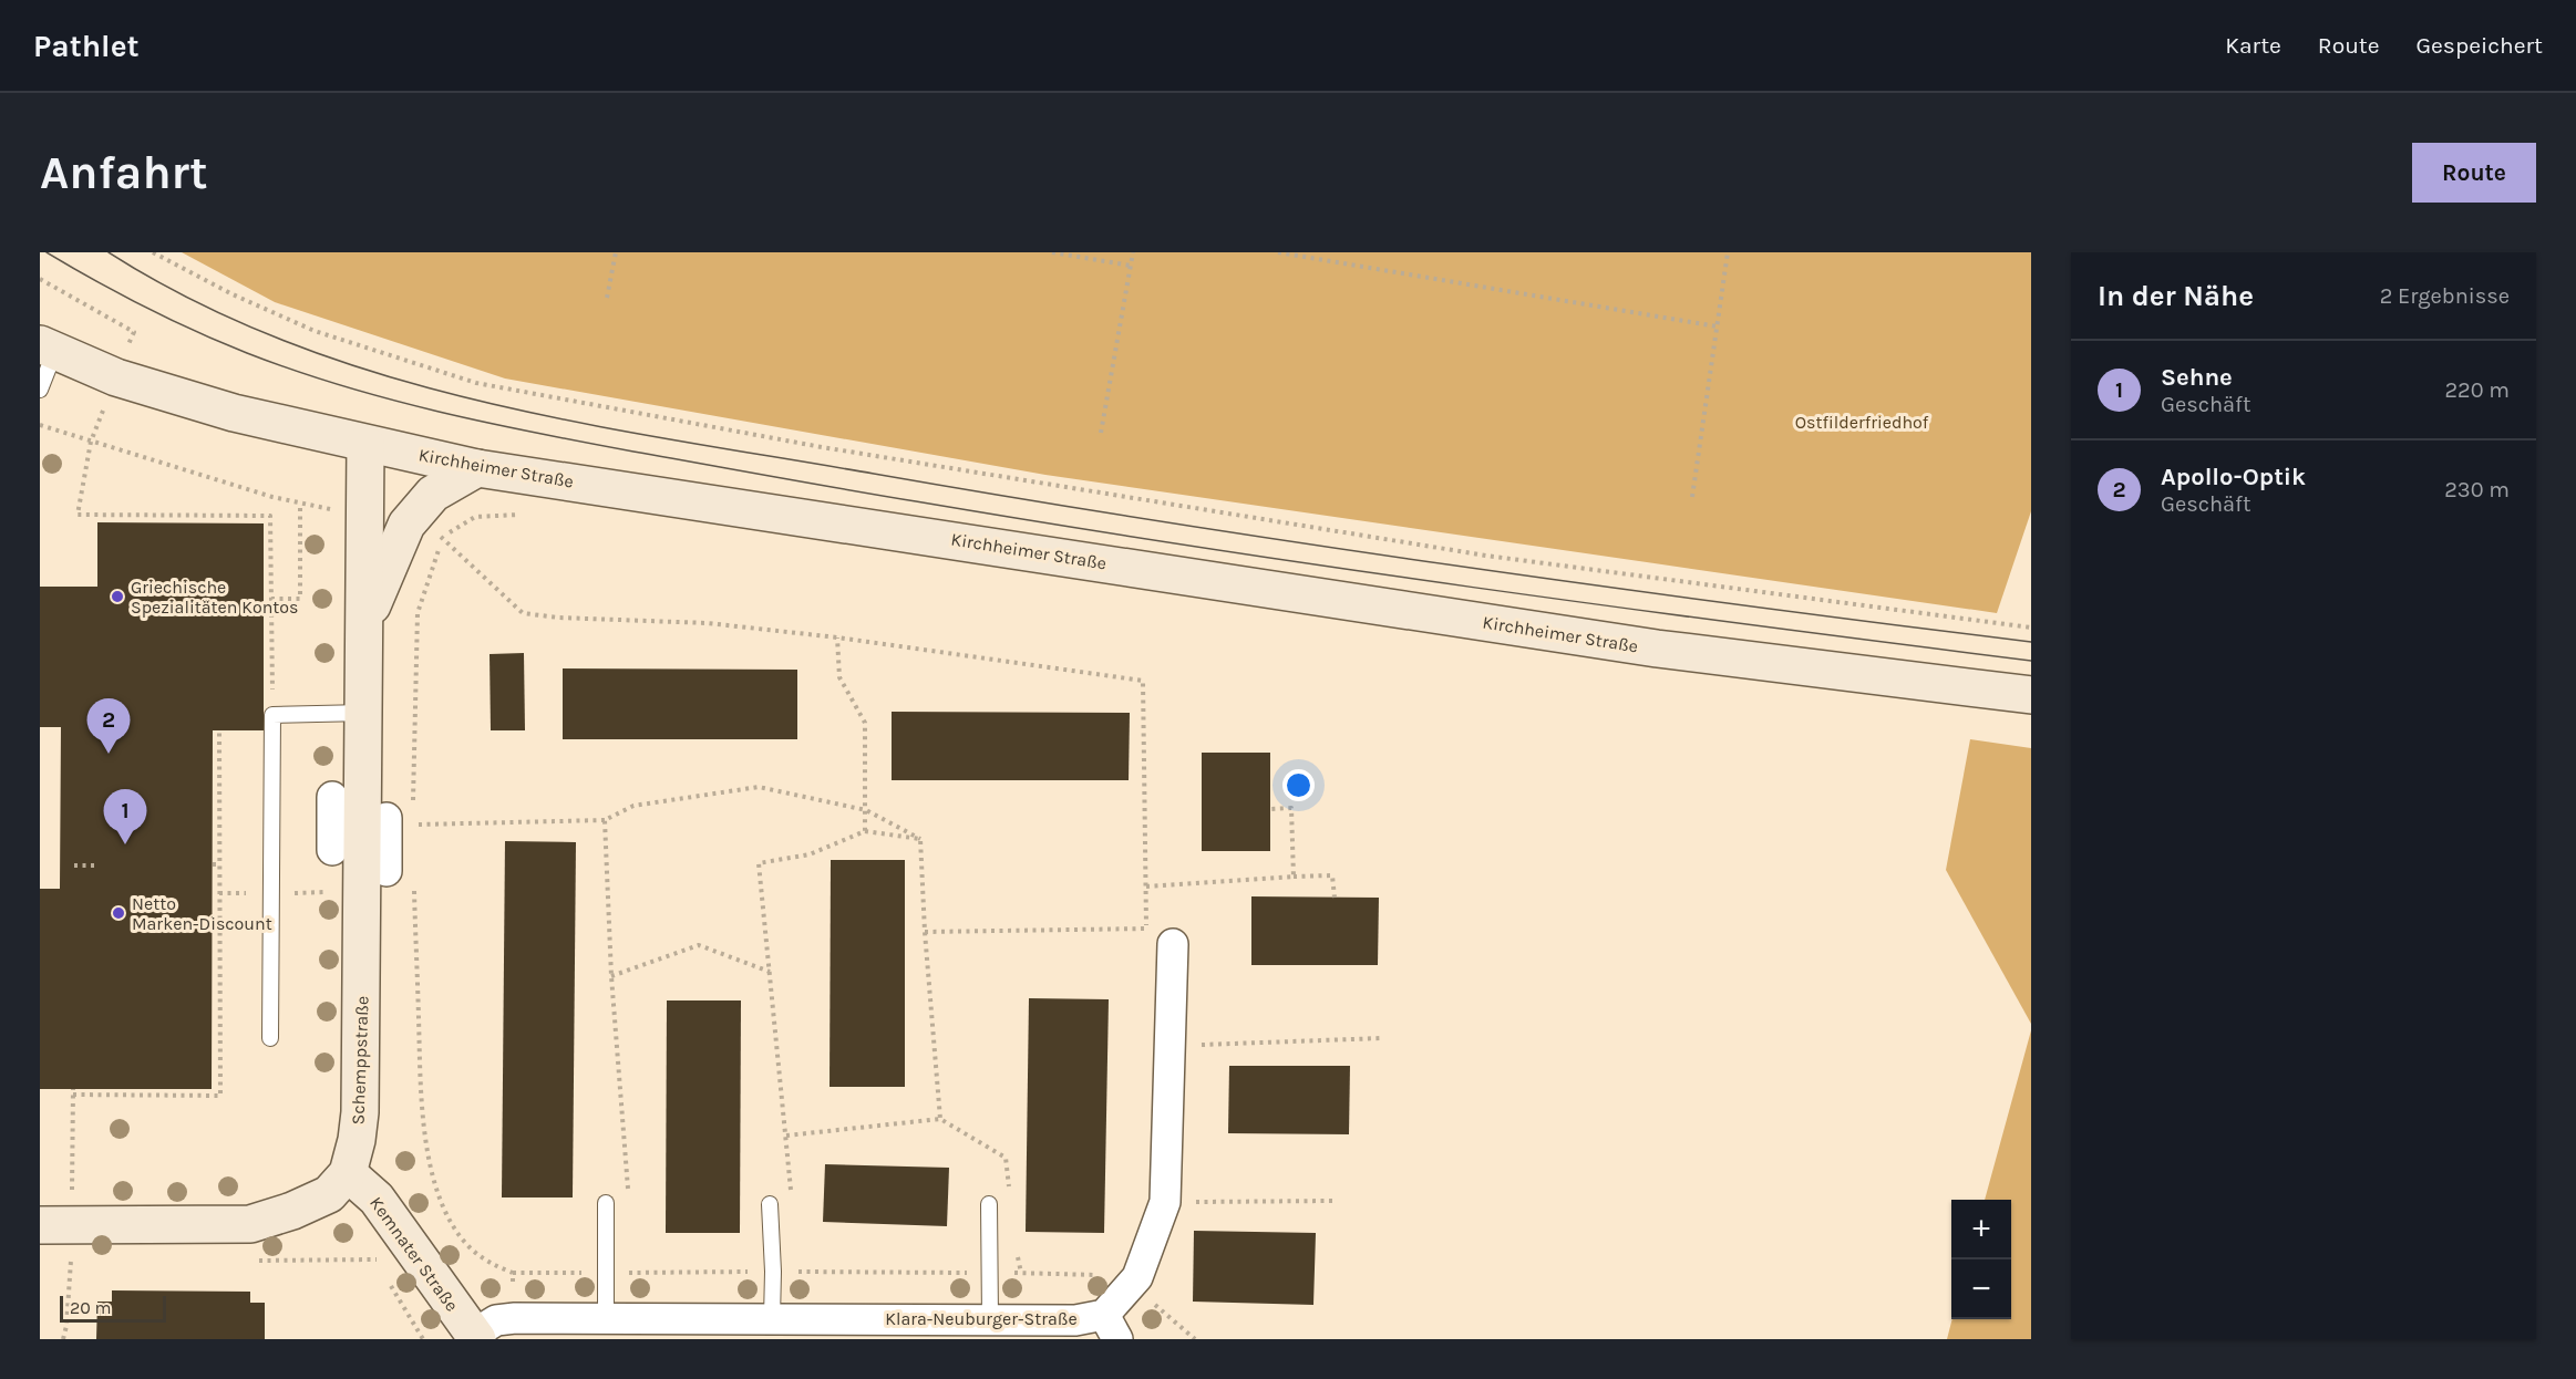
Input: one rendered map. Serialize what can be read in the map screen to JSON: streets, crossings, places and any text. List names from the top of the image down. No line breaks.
{"streets":{"main road":["Kirchheimer Straße","Schemppstraße","Kemnater Straße"],"street":["Klara-Neuburger-Straße"]},"crossings":[["Kirchheimer Straße","Schemppstraße"],["Schemppstraße","Kemnater Straße"],["Kemnater Straße","Klara-Neuburger-Straße"]],"parks":["Ostfilderfriedhof"],"places":["Griechische Spezialitäten Kontos","Netto Marken-Discount"],"scale_bar":"20 m","page":{"header":"Pathlet","nav":["Karte","Route","Gespeichert"],"buttons":"Route","title":"Anfahrt","heading":["In der Nähe","2 Ergebnisse"],"list":[{"mark":"1","name":"Sehne","note":"Geschäft","value":"220 m"},{"mark":"2","name":"Apollo-Optik","note":"Geschäft","value":"230 m"}],"pins":["2","1"],"map_buttons":["+","−"],"scale":"20 m"}}
